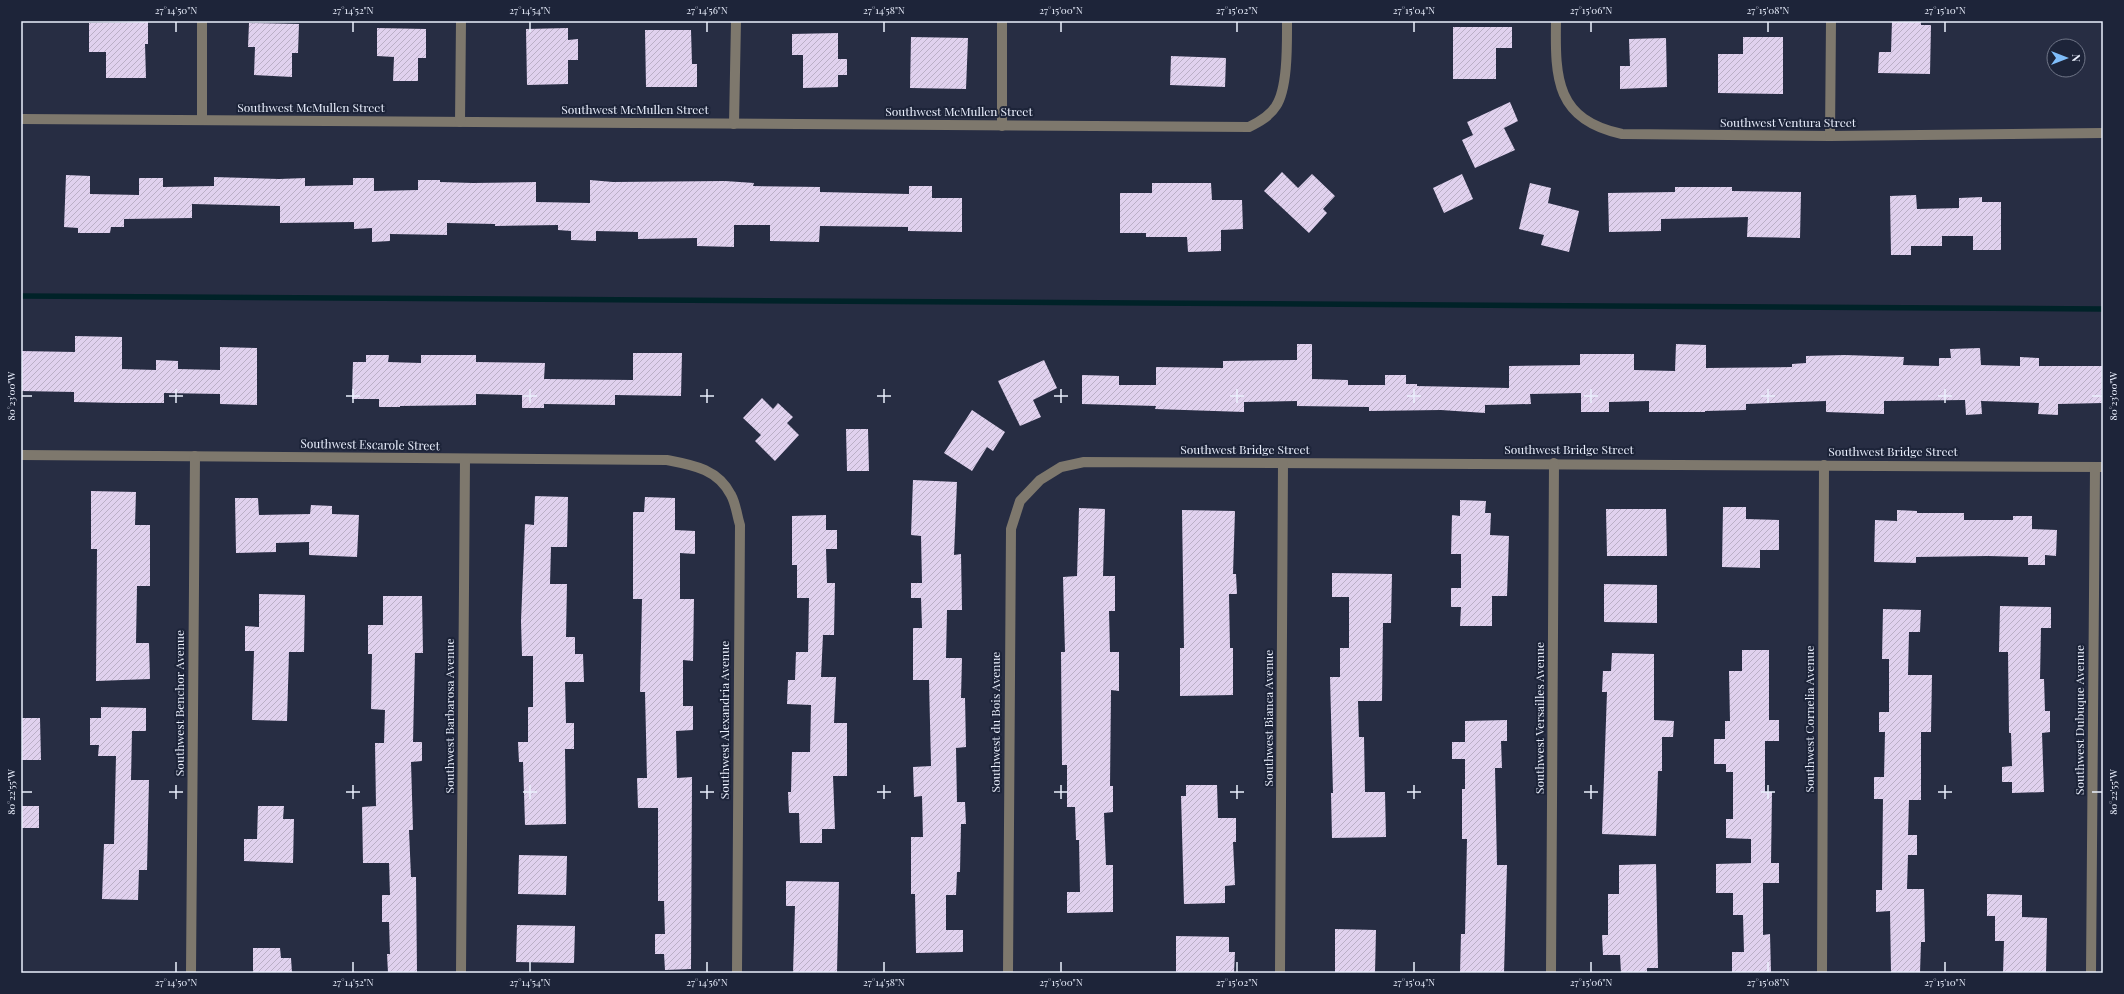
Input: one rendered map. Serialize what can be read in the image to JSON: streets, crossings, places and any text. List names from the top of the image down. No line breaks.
{"streets":{"street":["Southwest McMullen Street","Southwest Ventura Street","Southwest Escarole Street","Southwest Bridge Street","Southwest Benchor Avenue","Southwest Barbarosa Avenue","Southwest Bianca Avenue","Southwest Versailles Avenue","Southwest Cornelia Avenue","Southwest Alexandria Avenue","Southwest Dubuque Avenue","Southwest du Bois Avenue"]},"crossings":[["Southwest Escarole Street","Southwest Benchor Avenue"],["Southwest Escarole Street","Southwest Barbarosa Avenue"],["Southwest Escarole Street","Southwest Alexandria Avenue"],["Southwest Bridge Street","Southwest Bianca Avenue"],["Southwest Bridge Street","Southwest Versailles Avenue"],["Southwest Bridge Street","Southwest Cornelia Avenue"],["Southwest Bridge Street","Southwest Dubuque Avenue"],["Southwest Bridge Street","Southwest du Bois Avenue"]],"north":"right","coordinates":["27°14'50\"N","27°14'52\"N","27°14'54\"N","27°14'56\"N","27°14'58\"N","27°15'00\"N","27°15'02\"N","27°15'04\"N","27°15'06\"N","27°15'08\"N","27°15'10\"N","80°23'00\"W","80°22'55\"W"]}
